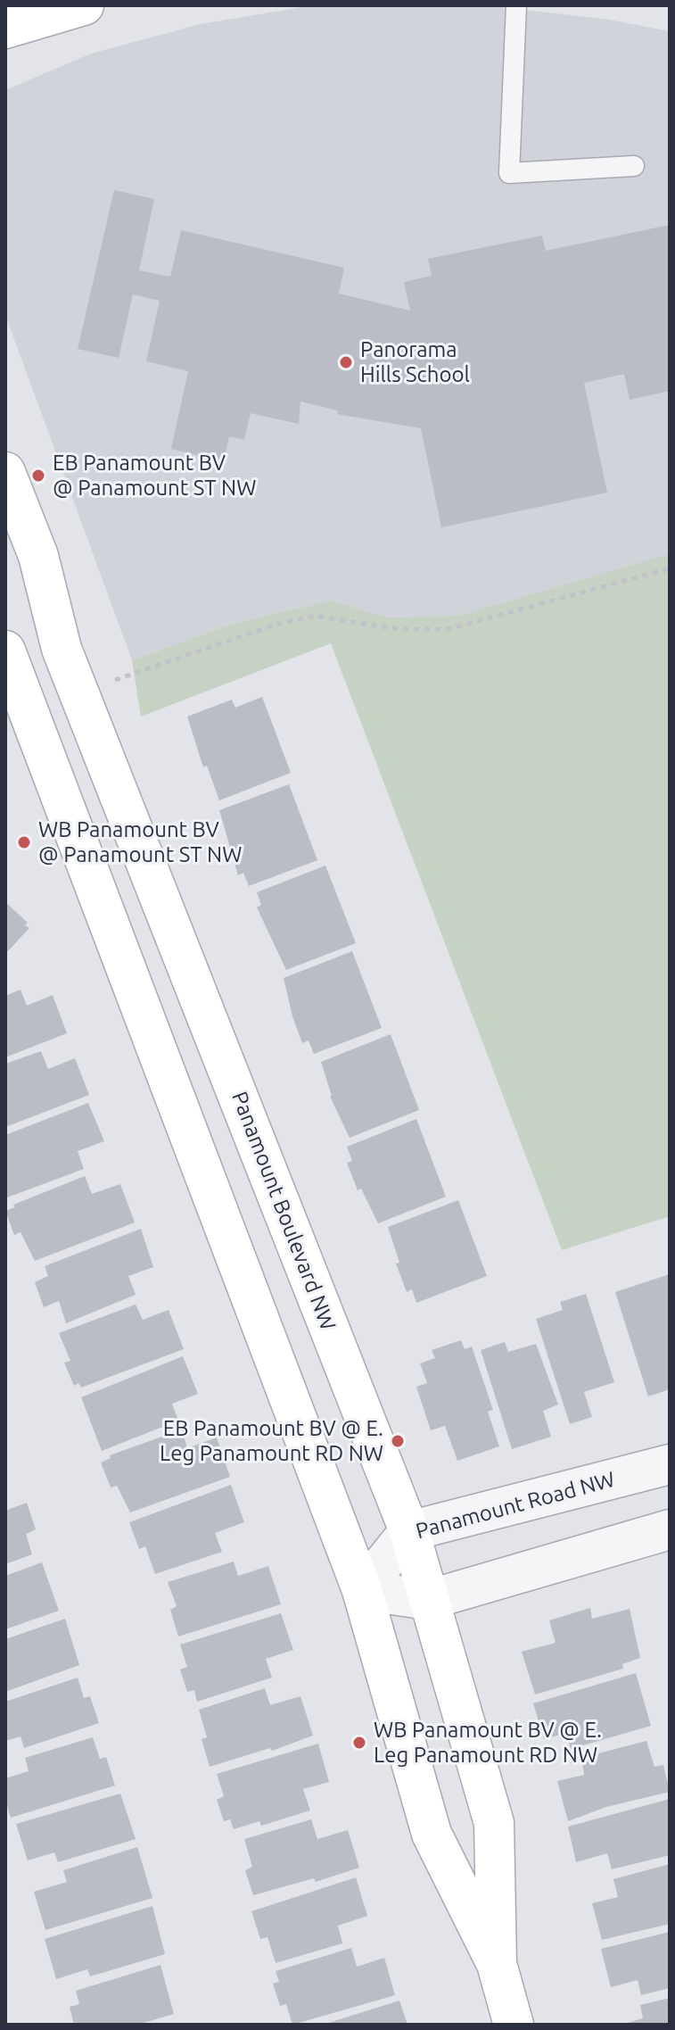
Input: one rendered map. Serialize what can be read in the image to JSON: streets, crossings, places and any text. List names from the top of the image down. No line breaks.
{"streets":{"street":["Panamount Boulevard NW","Panamount Road NW"]},"crossings":[["Panamount Boulevard NW","Panamount Road NW"]],"places":["Panorama Hills School","EB Panamount BV @ Panamount ST NW","WB Panamount BV @ Panamount ST NW","EB Panamount BV @ E. Leg Panamount RD NW","WB Panamount BV @ E. Leg Panamount RD NW"]}
